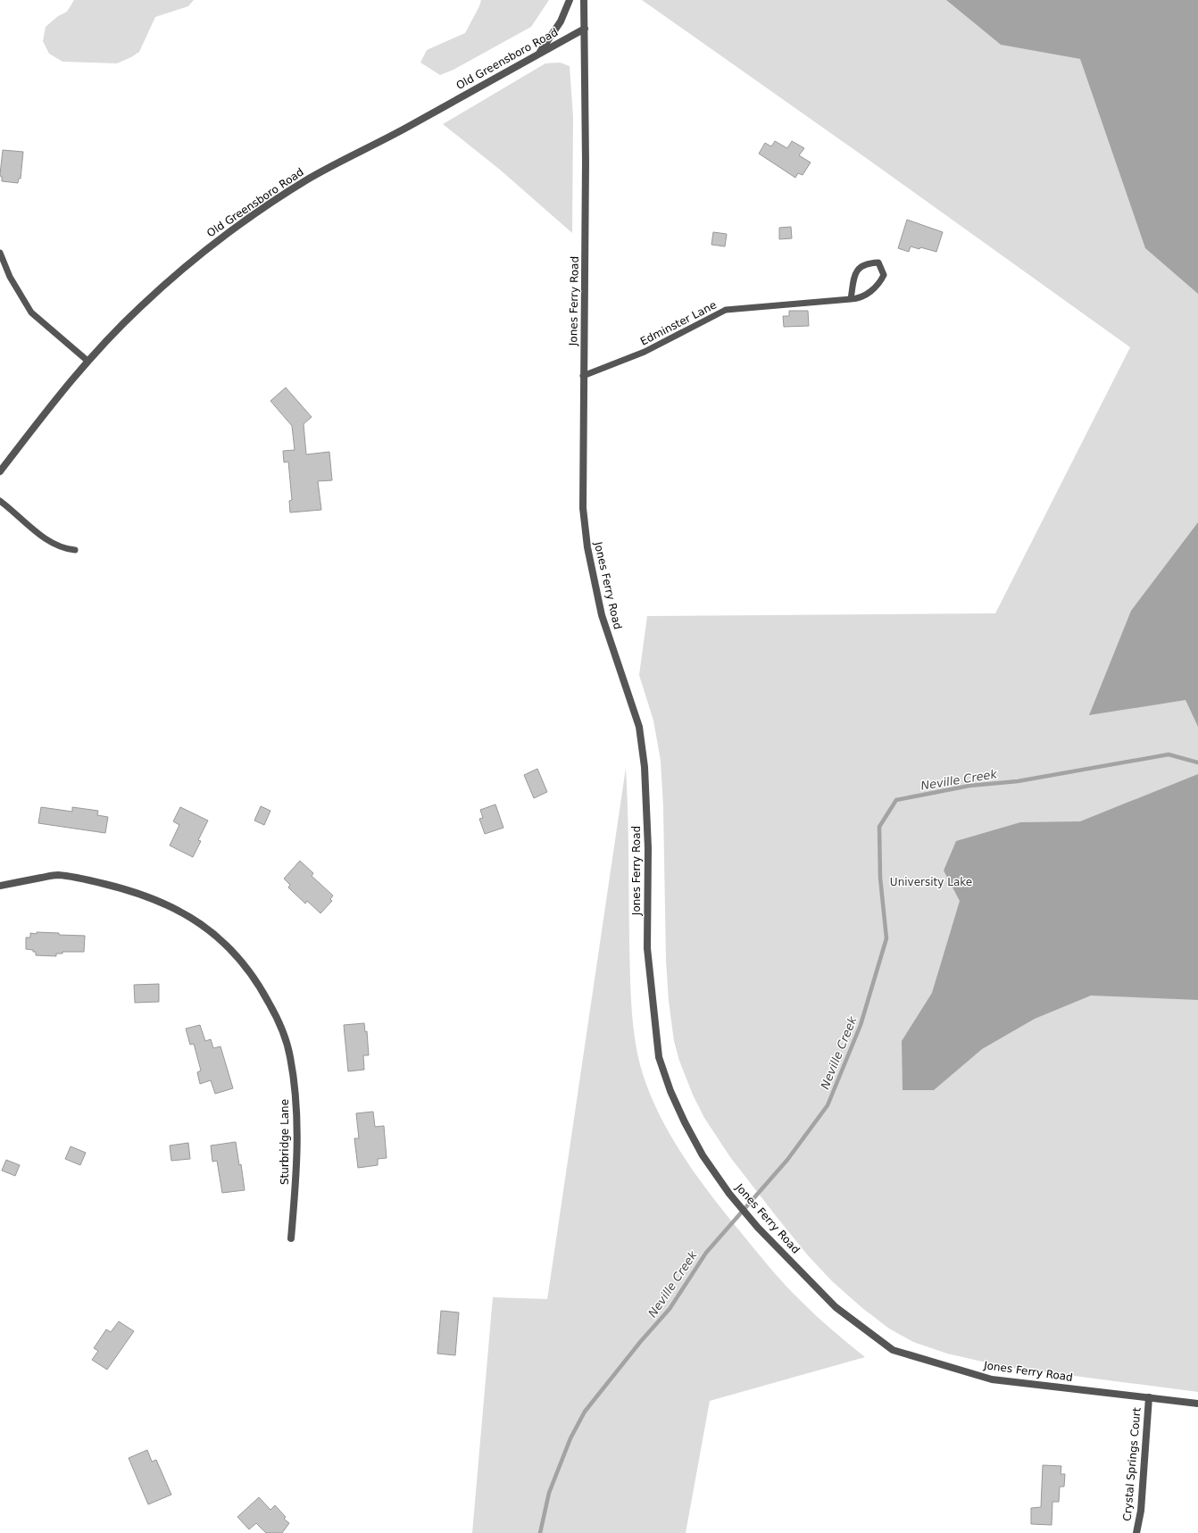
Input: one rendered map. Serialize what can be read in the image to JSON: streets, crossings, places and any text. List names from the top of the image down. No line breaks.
{"streets":{"street":["Old Greensboro Road","Jones Ferry Road","Sturbridge Lane","Crystal Springs Court"],"lane":["Edminster Lane"]},"crossings":[["Old Greensboro Road","Jones Ferry Road"],["Jones Ferry Road","Edminster Lane"],["Jones Ferry Road","Crystal Springs Court"]],"water":["Neville Creek"],"parks":["University Lake"]}
